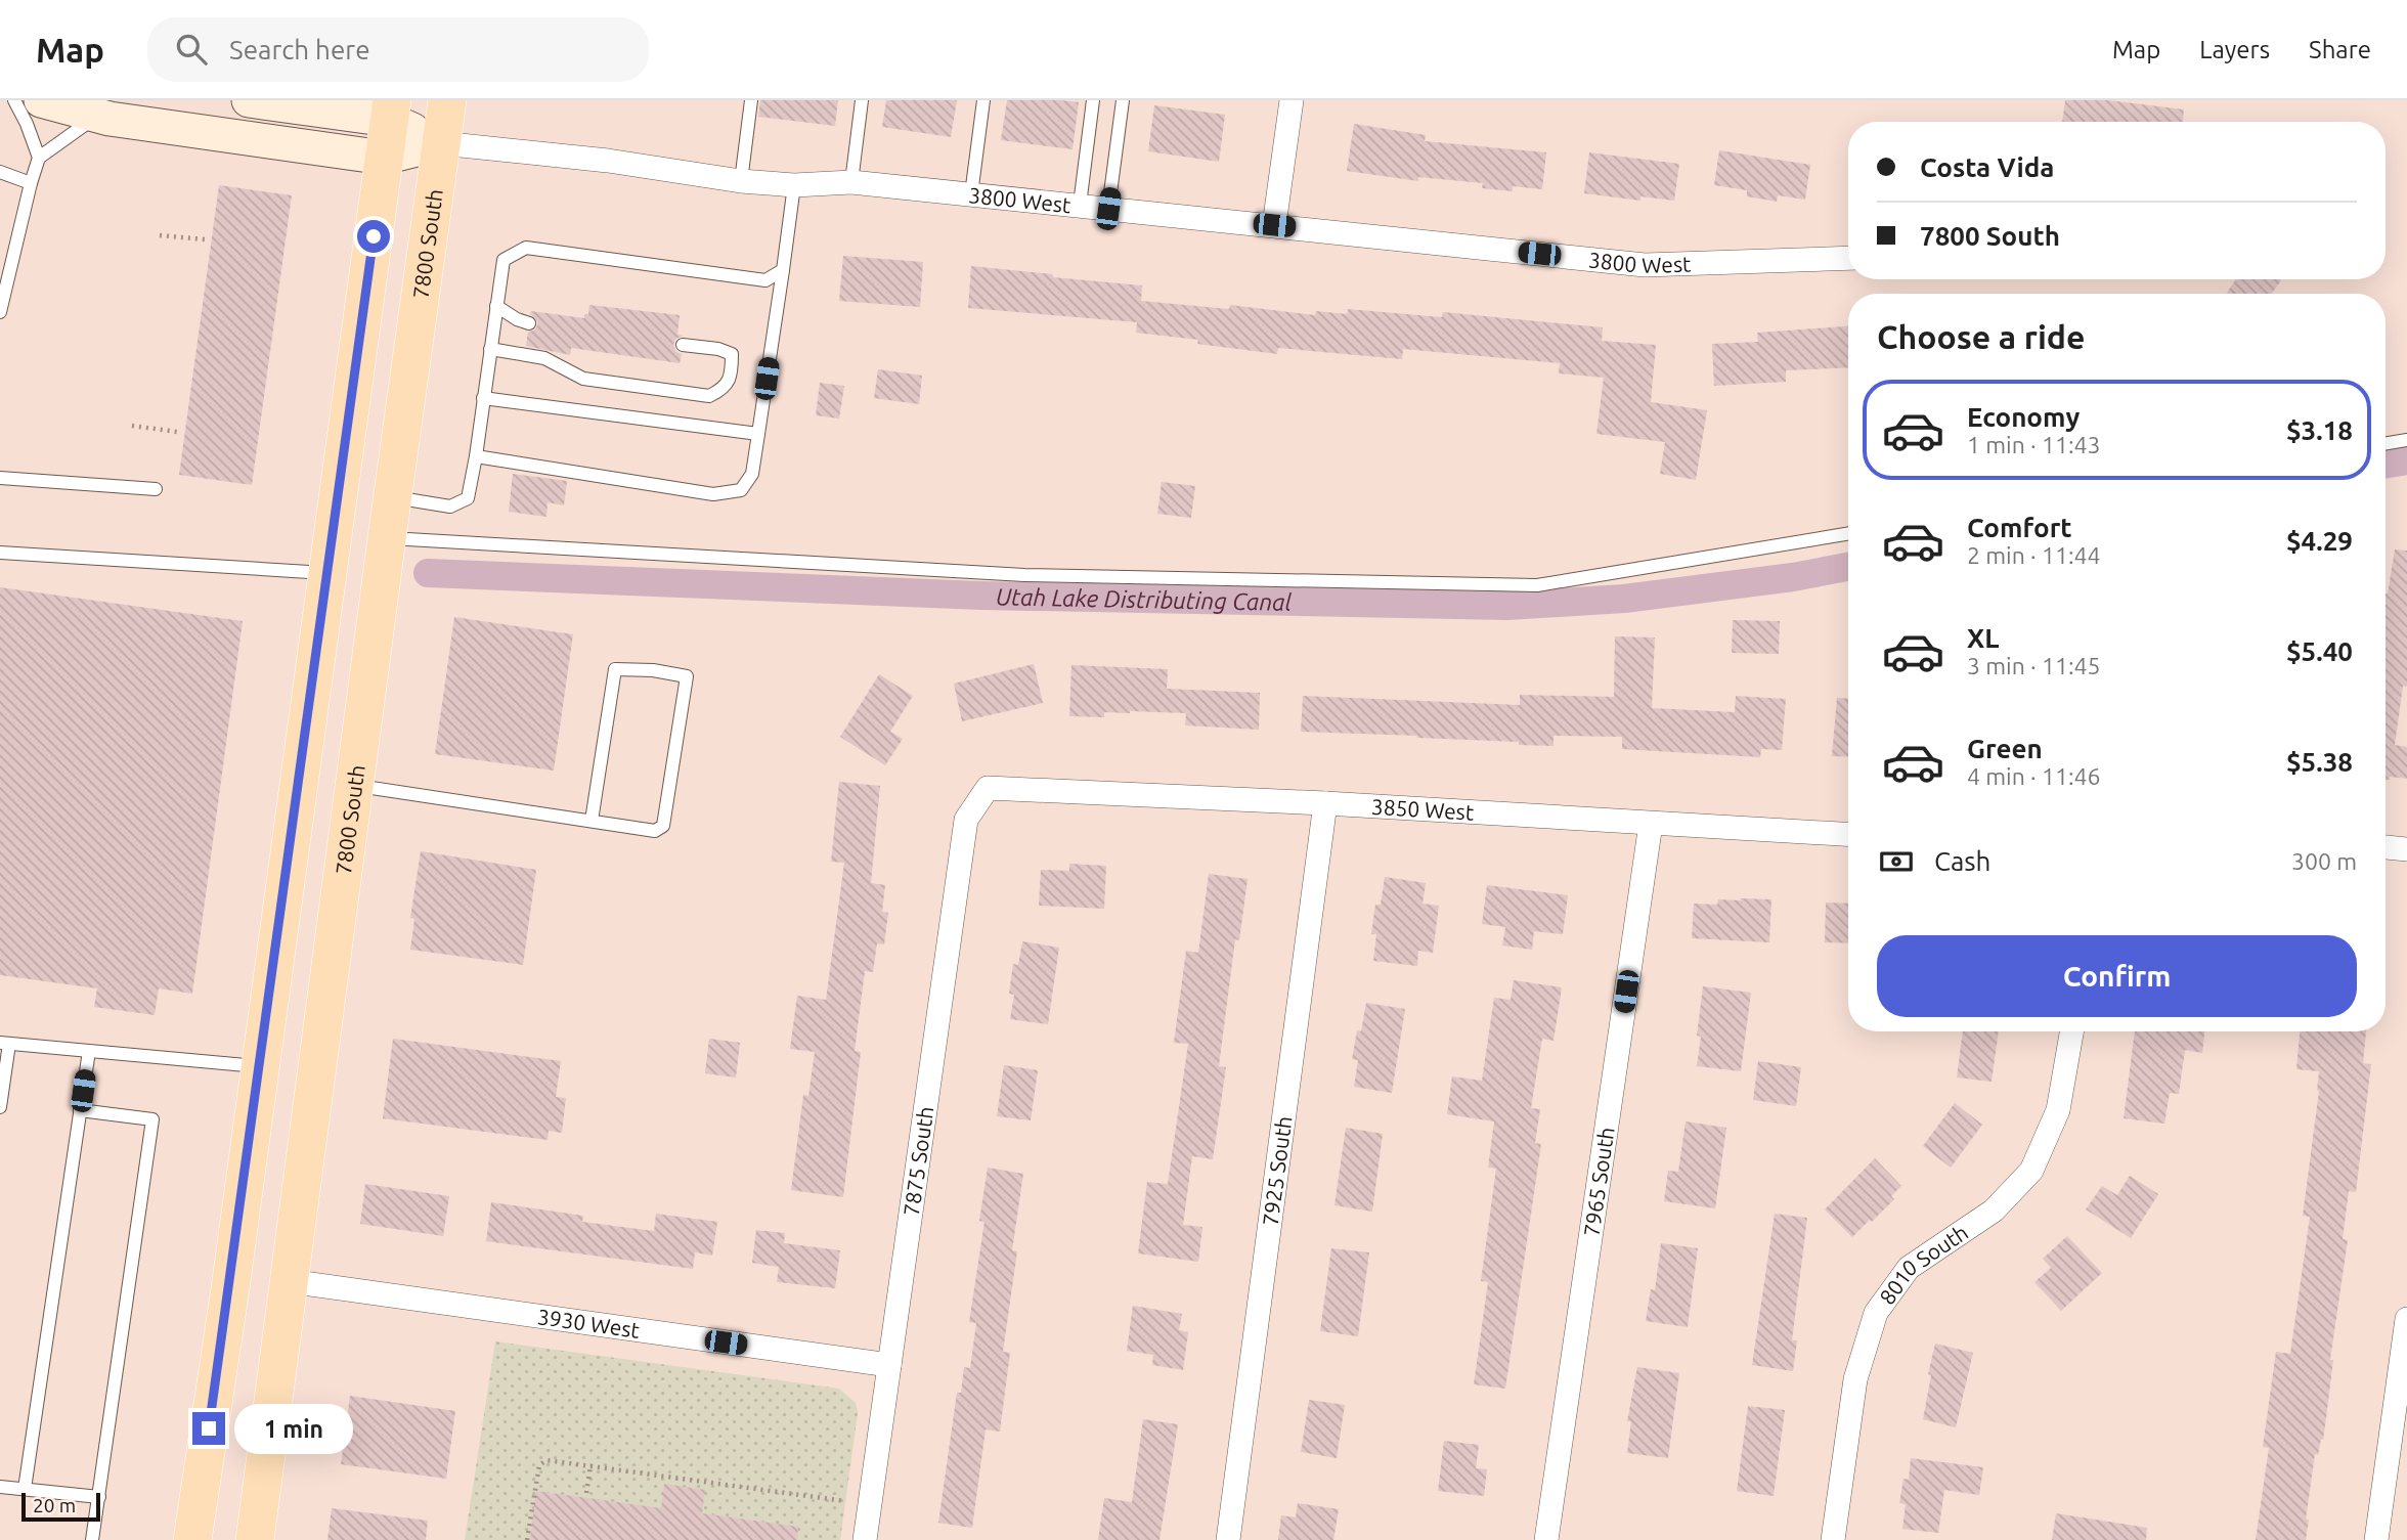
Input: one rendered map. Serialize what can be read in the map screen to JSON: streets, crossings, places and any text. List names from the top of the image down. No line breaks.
{"streets":{"main road":["7800 South"],"street":["3800 West","3850 West","7875 South","7925 South","7965 South","8010 South","3930 West"]},"crossings":[["3800 West","7800 South"],["7800 South","3930 West"],["3850 West","7875 South"],["3850 West","7925 South"],["3850 West","7965 South"],["7875 South","3930 West"]],"water":["Utah Lake Distributing Canal"],"scale_bar":"20 m","page":{"header":"Map","search":"Search here","nav":["Map","Layers","Share"],"banner":["Costa Vida","7800 South"],"heading":"Choose a ride","list":[{"name":"Economy","note":"1 min · 11:43","value":"$3.18"},{"name":"Comfort","note":"2 min · 11:44","value":"$4.29"},{"name":"XL","note":"3 min · 11:45","value":"$5.40"},{"name":"Green","note":"4 min · 11:46","value":"$5.38"}],"pay":["Cash","300 m"],"buttons":"Confirm","bubble":"1 min","scale":"20 m"}}
